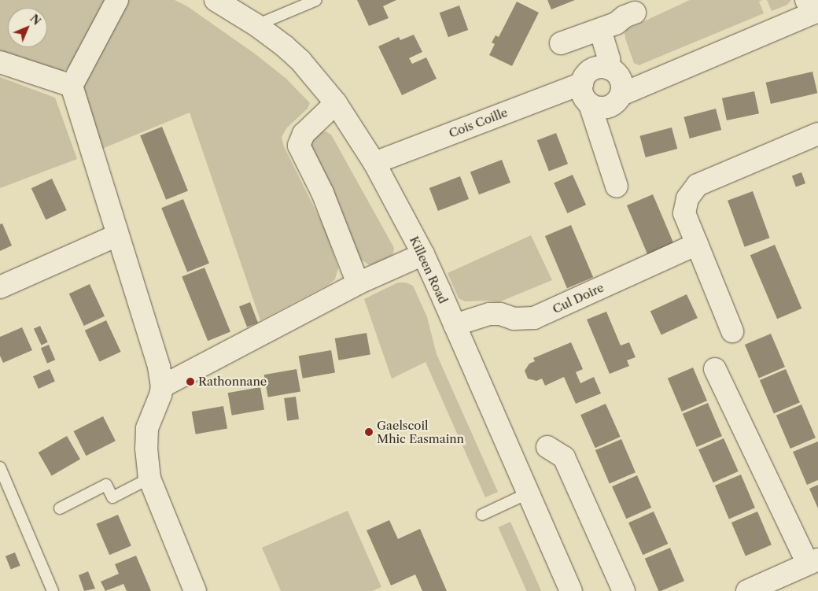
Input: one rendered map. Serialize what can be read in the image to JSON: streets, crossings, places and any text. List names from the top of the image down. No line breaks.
{"streets":{"street":["Cois Coille","Killeen Road","Cul Doire"]},"crossings":[["Cois Coille","Killeen Road"],["Killeen Road","Cul Doire"]],"places":["Rathonnane","Gaelscoil Mhic Easmainn"],"north":"top right"}
